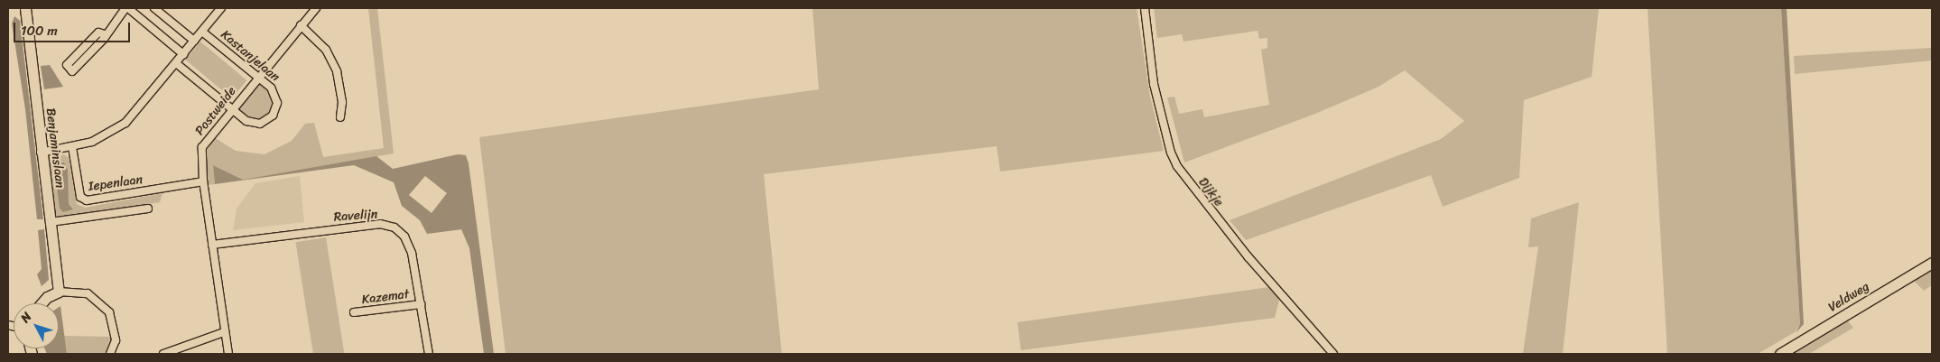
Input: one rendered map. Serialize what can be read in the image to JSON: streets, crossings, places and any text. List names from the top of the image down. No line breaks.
{"streets":{"street":["Kastanjelaan","Postweide","Benjaminslaan","Iepenlaan","Dijkje","Ravelijn","Kazemat","Veldweg"]},"crossings":[["Kastanjelaan","Postweide"],["Postweide","Iepenlaan"],["Postweide","Ravelijn"],["Ravelijn","Kazemat"]],"scale_bar":"100 m","north":"top left"}
